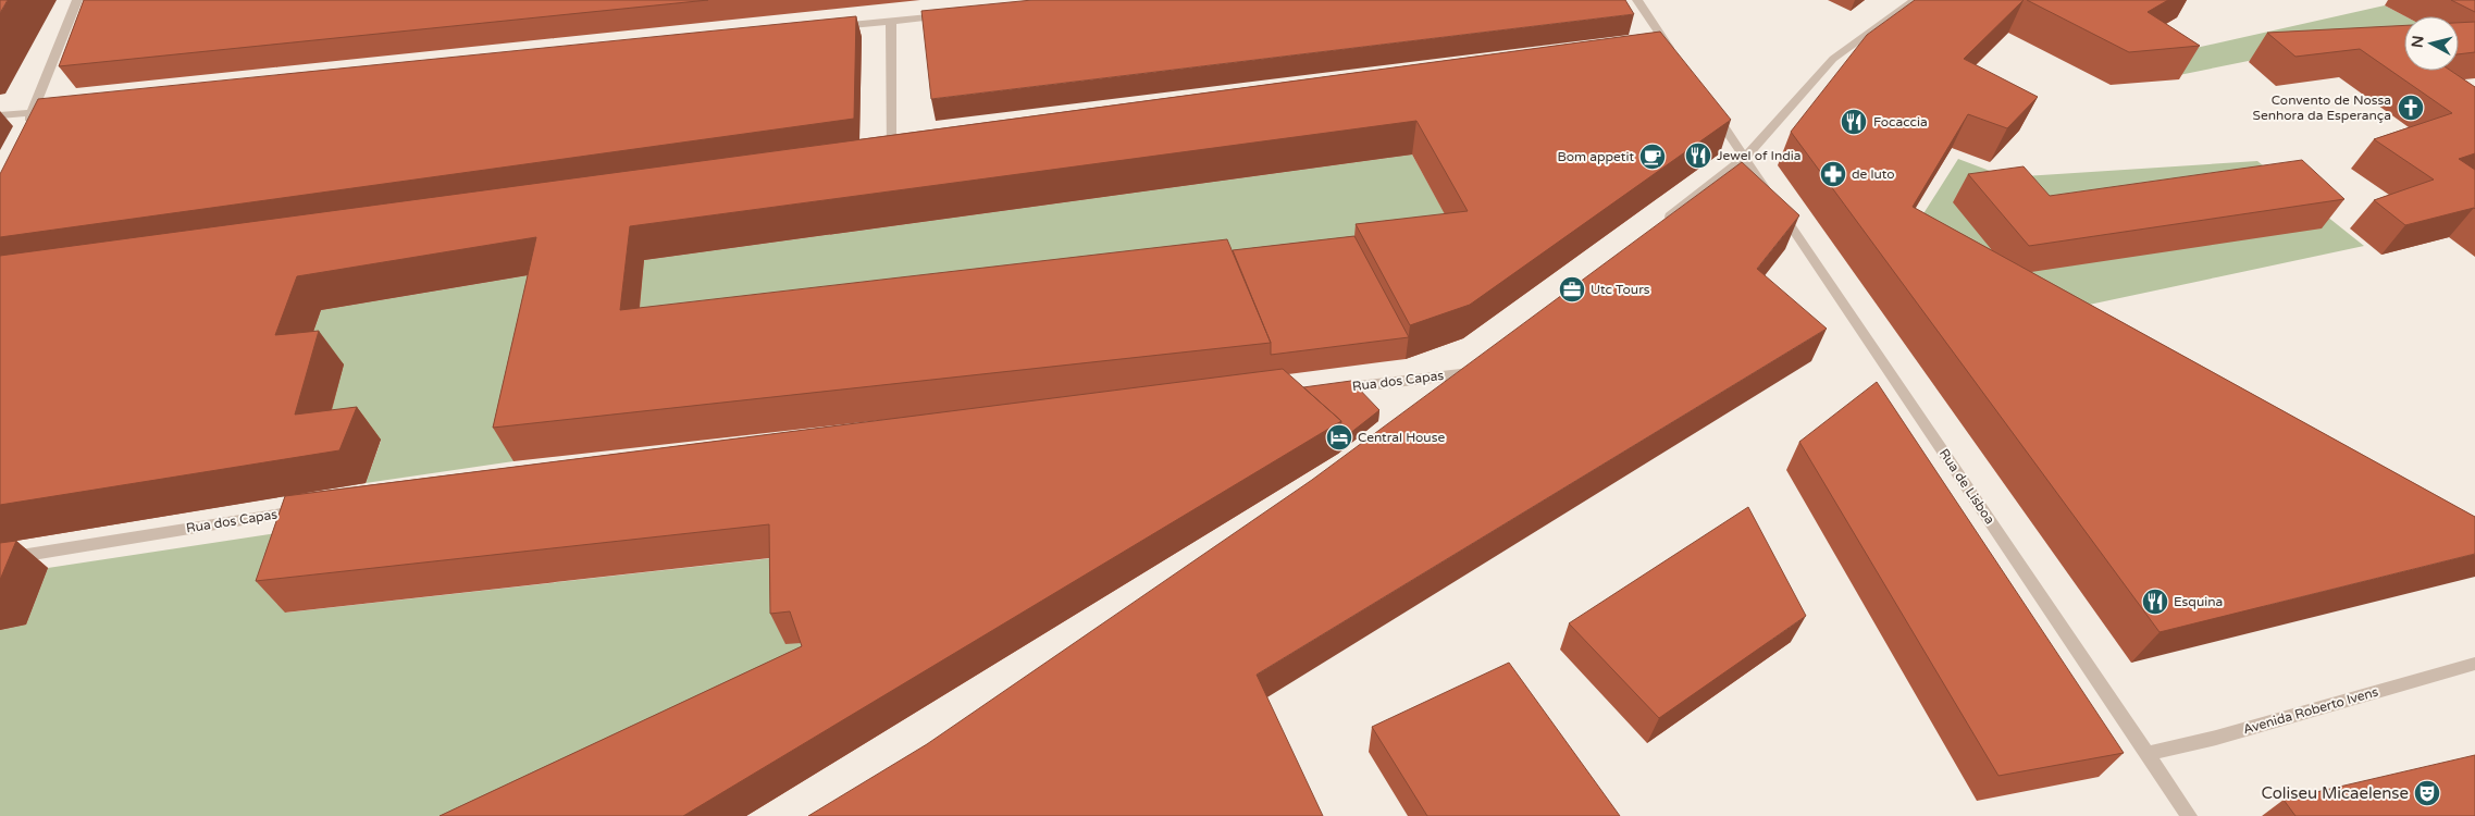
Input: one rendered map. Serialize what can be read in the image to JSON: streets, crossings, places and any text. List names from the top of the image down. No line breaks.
{"streets":{"street":["Rua dos Capas","Rua de Lisboa","Avenida Roberto Ivens"]},"crossings":[["Rua de Lisboa","Avenida Roberto Ivens"]],"places":{"church":["Convento de Nossa Senhora da Esperança"],"restaurant":["Focaccia","Jewel of India","Esquina"],"cafe":["Bom appetit"],"pharmacy":["de luto"],"office":["Utc Tours"],"hotel":["Central House"],"theatre":["Coliseu Micaelense"]},"north":"left"}
